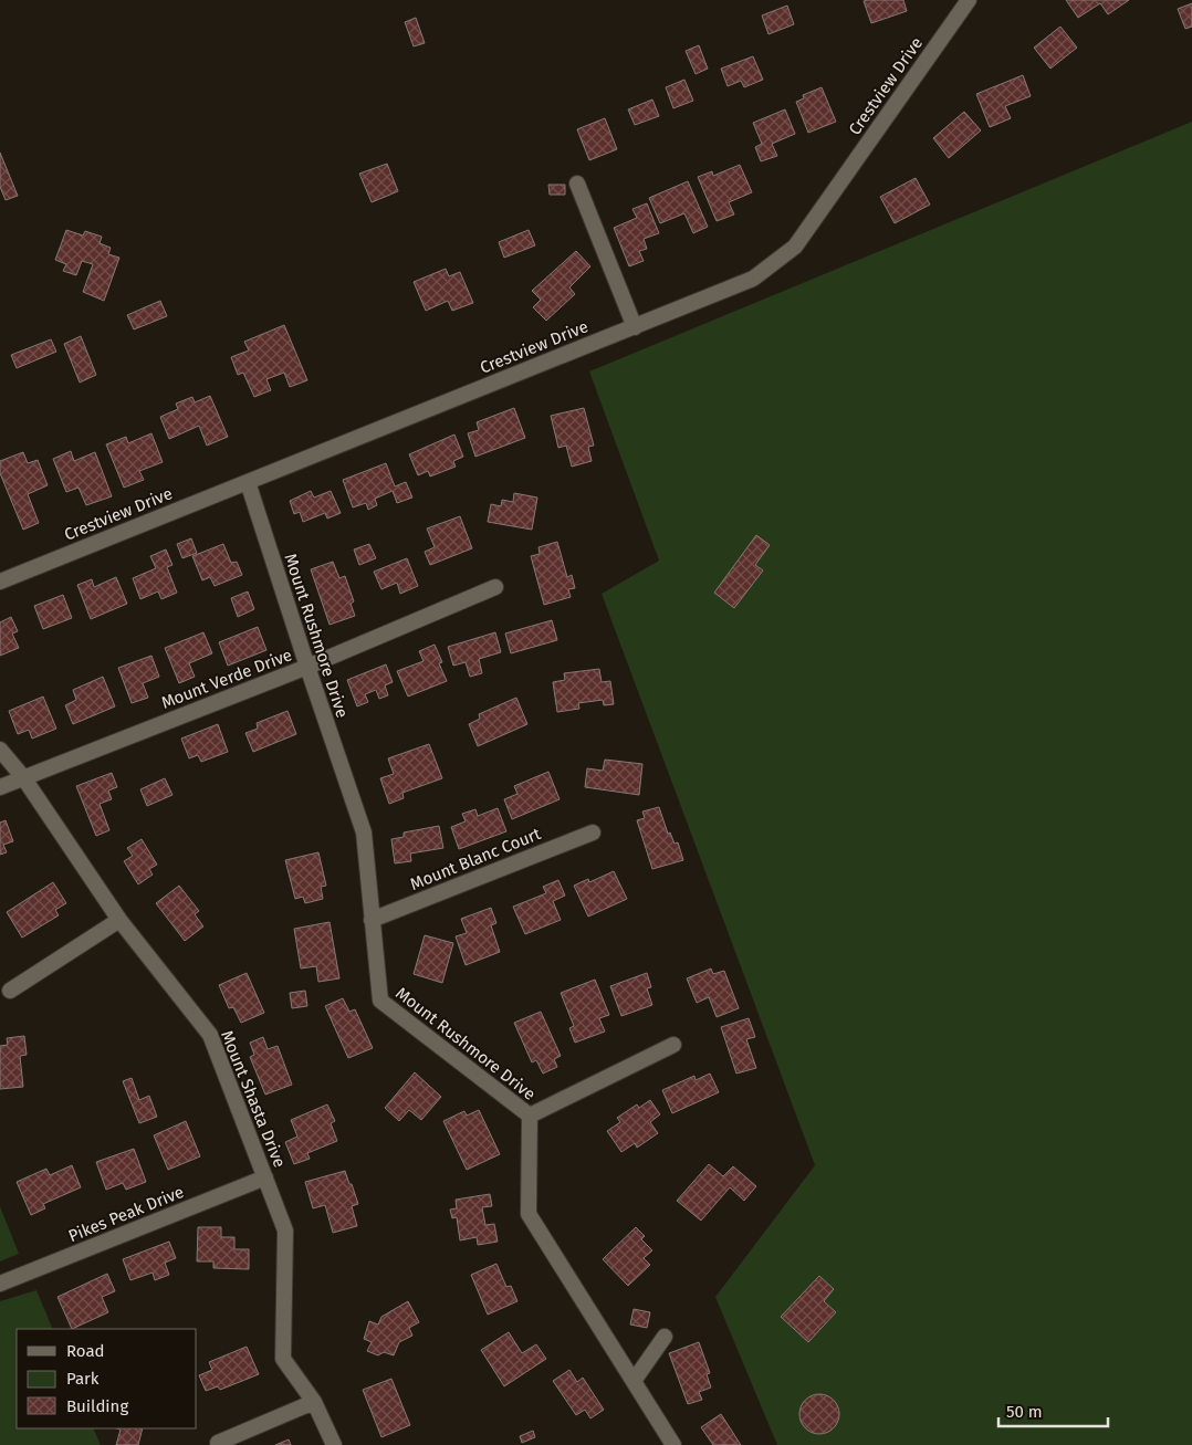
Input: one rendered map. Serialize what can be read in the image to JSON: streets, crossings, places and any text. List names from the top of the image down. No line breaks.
{"streets":{"street":["Crestview Drive","Mount Rushmore Drive","Mount Verde Drive","Mount Blanc Court","Mount Shasta Drive","Pikes Peak Drive"]},"crossings":[["Crestview Drive","Mount Rushmore Drive"],["Mount Rushmore Drive","Mount Verde Drive"],["Mount Rushmore Drive","Mount Blanc Court"],["Mount Verde Drive","Mount Shasta Drive"],["Mount Shasta Drive","Pikes Peak Drive"]],"legend":["Road","Park","Building"],"scale_bar":"50 m"}
